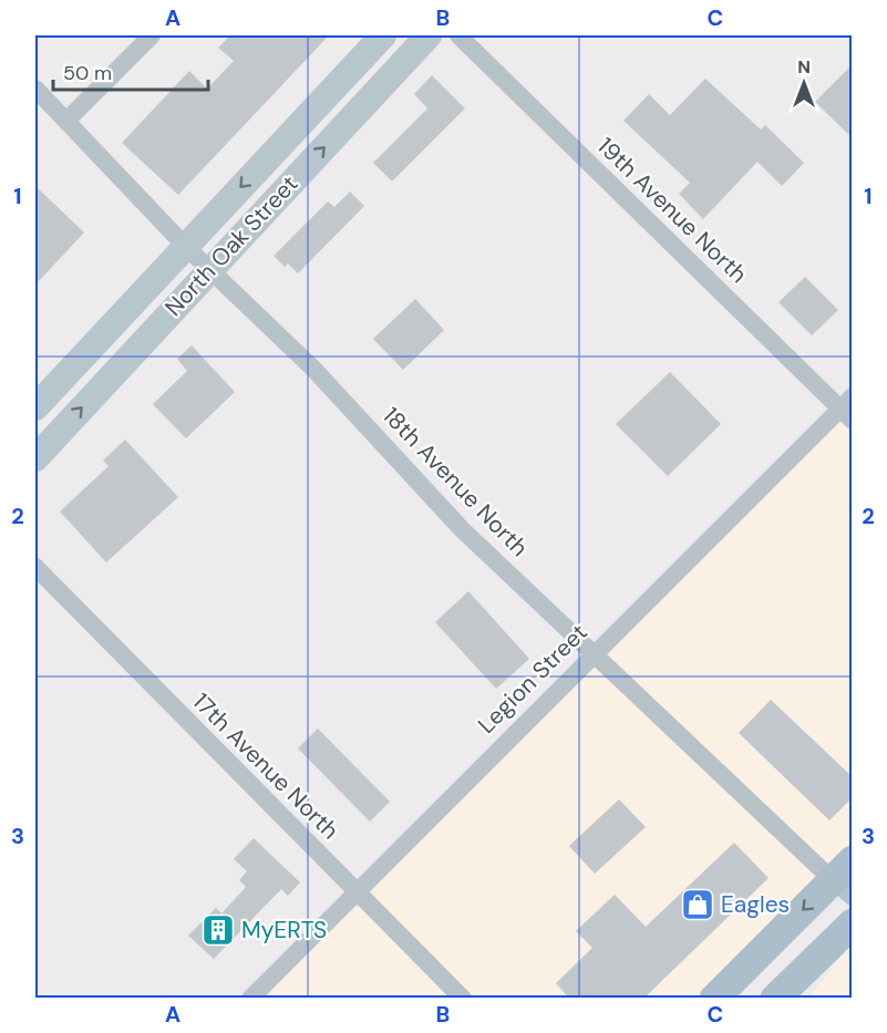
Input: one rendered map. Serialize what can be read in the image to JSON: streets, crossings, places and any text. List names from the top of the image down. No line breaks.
{"streets":{"main road":["North Oak Street"],"street":["19th Avenue North","18th Avenue North","Legion Street","17th Avenue North"]},"crossings":[["19th Avenue North","Legion Street"],["North Oak Street","18th Avenue North"],["18th Avenue North","Legion Street"],["Legion Street","17th Avenue North"]],"places":{"shop":["Eagles"],"building":["MyERTS"]},"scale_bar":"50 m","north":"top","grid":{"columns":["A","B","C"],"rows":["1","2","3"]}}
